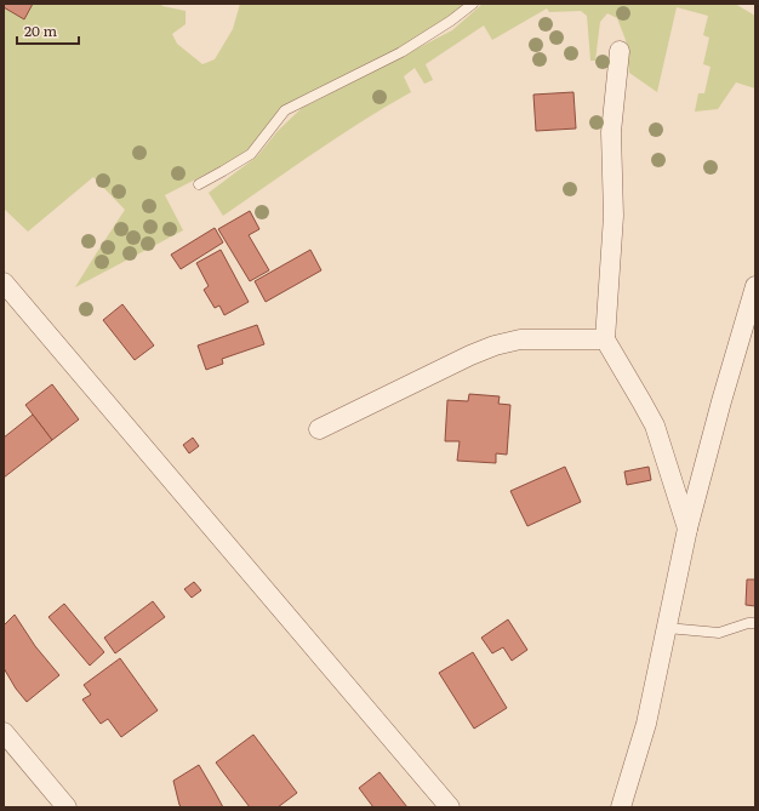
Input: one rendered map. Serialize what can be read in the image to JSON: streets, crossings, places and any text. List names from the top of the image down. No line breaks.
{"scale_bar":"20 m"}
